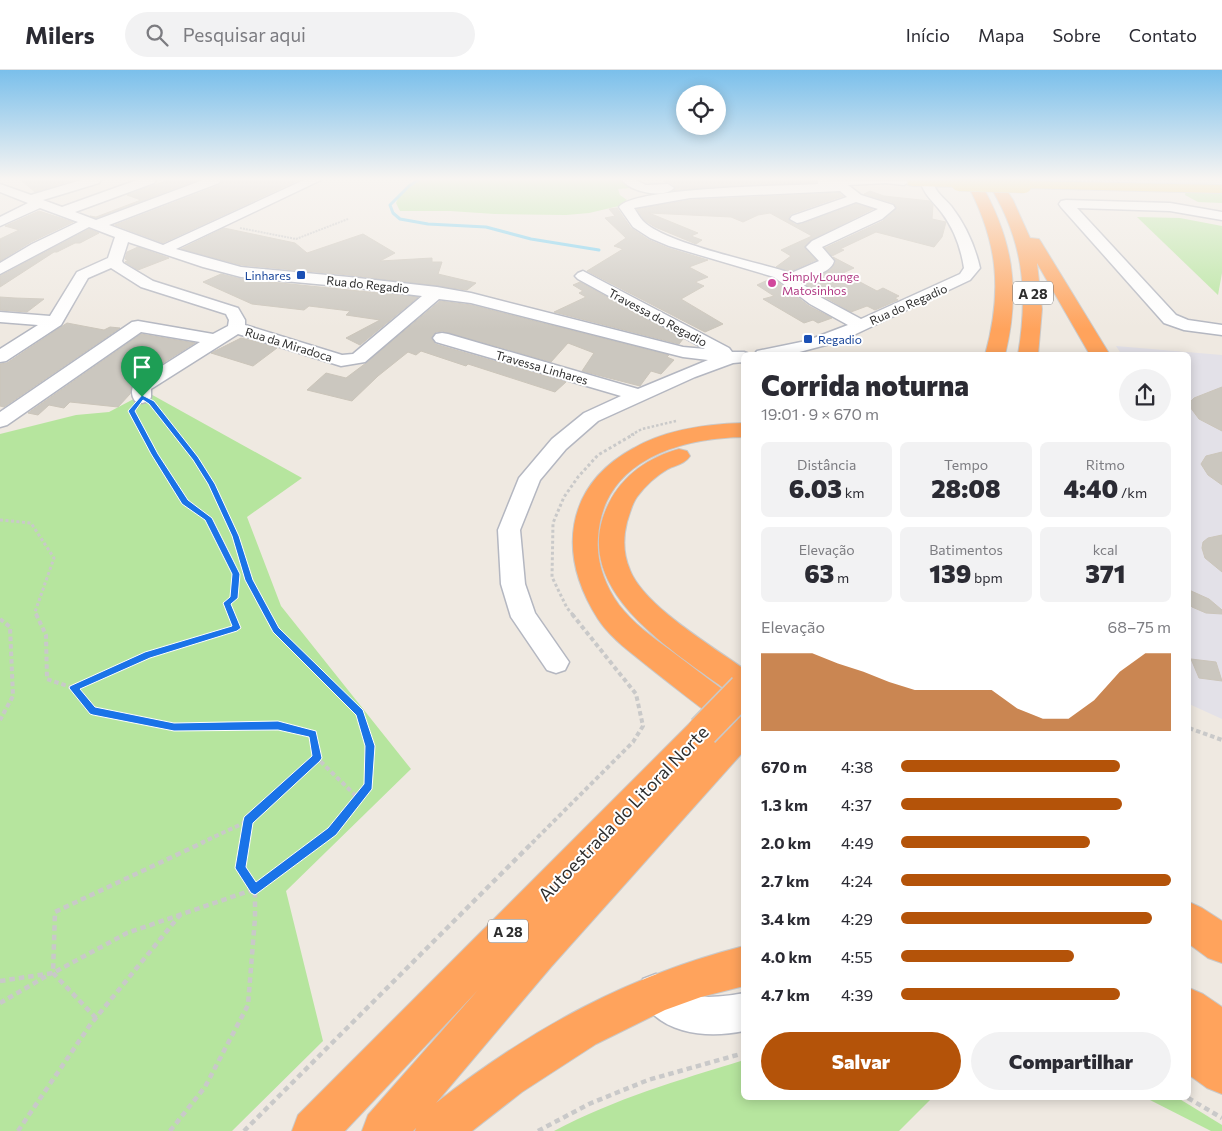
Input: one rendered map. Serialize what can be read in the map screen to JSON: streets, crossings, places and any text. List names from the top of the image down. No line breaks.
{"streets":{"highway":["A 28","Autoestrada do Litoral Norte"],"street":["Rua do Regadio","Travessa do Regadio","Rua da Miradoca","Travessa Linhares"]},"crossings":[["Rua do Regadio","Travessa do Regadio"],["Rua do Regadio","Rua da Miradoca"]],"places":{"transit":["Linhares","Regadio"],"other":["SimplyLounge Matosinhos"]},"page":{"header":"Milers","search":"Pesquisar aqui","nav":["Início","Mapa","Sobre","Contato"],"heading":["Corrida noturna","19:01 · 9 × 670 m"],"stats":[["Distância","6.03 km"],["Tempo","28:08"],["Ritmo","4:40 /km"],["Elevação","63 m"],["Batimentos","139 bpm"],["kcal","371"]],"chart":["Elevação","68–75 m"],"list":[{"name":"670 m","note":"4:38"},{"name":"1.3 km","note":"4:37"},{"name":"2.0 km","note":"4:49"},{"name":"2.7 km","note":"4:24"},{"name":"3.4 km","note":"4:29"},{"name":"4.0 km","note":"4:55"},{"name":"4.7 km","note":"4:39"}],"buttons":["Salvar","Compartilhar"]}}
